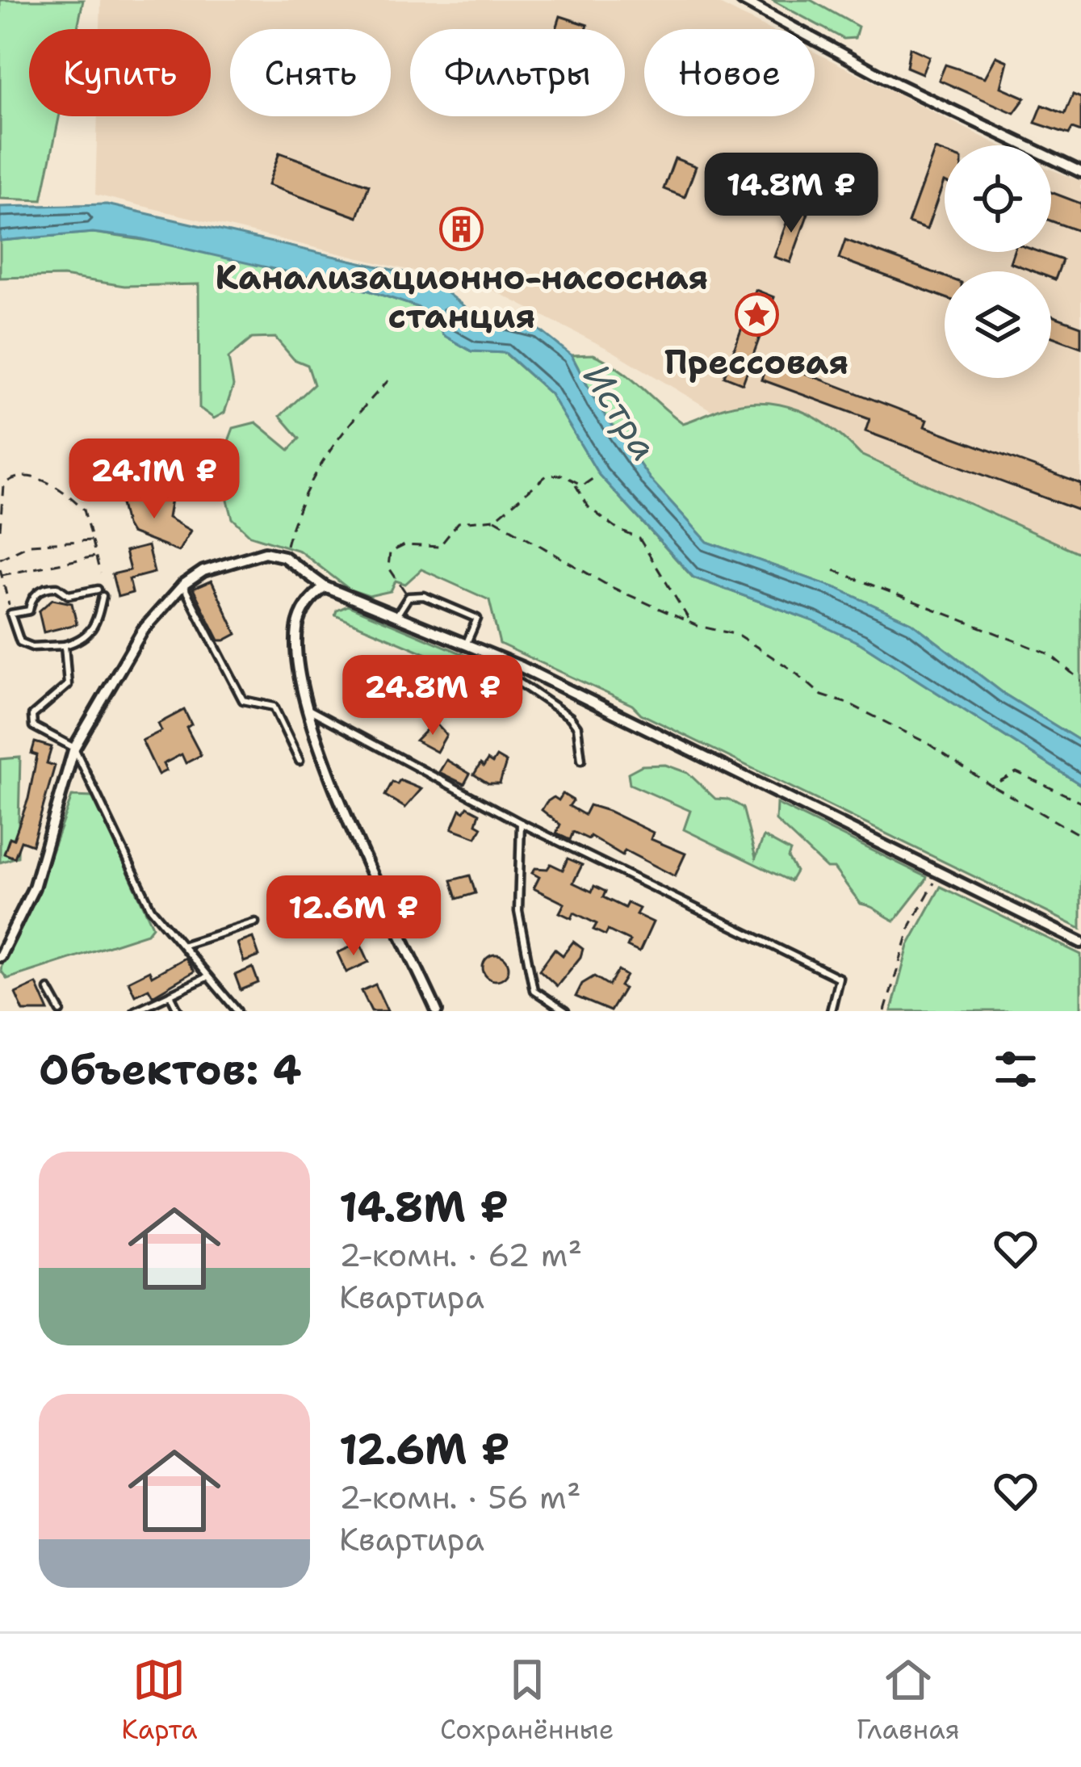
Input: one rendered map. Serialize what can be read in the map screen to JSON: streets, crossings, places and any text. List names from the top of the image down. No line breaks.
{"water":["Истра"],"places":{"building":["Канализационно-насосная станция"],"place":["Прессовая"]},"page":{"chip":["Купить","Снять","Фильтры","Новое"],"price":["14.8M ₽","24.1M ₽","24.8M ₽","12.6M ₽"],"heading":"Объектов: 4","list":[{"name":"14.8M ₽","note":"2-комн. · 62 m² · Квартира"},{"name":"12.6M ₽","note":"2-комн. · 56 m² · Квартира"}],"tabs":["Карта","Сохранённые","Главная"]}}
